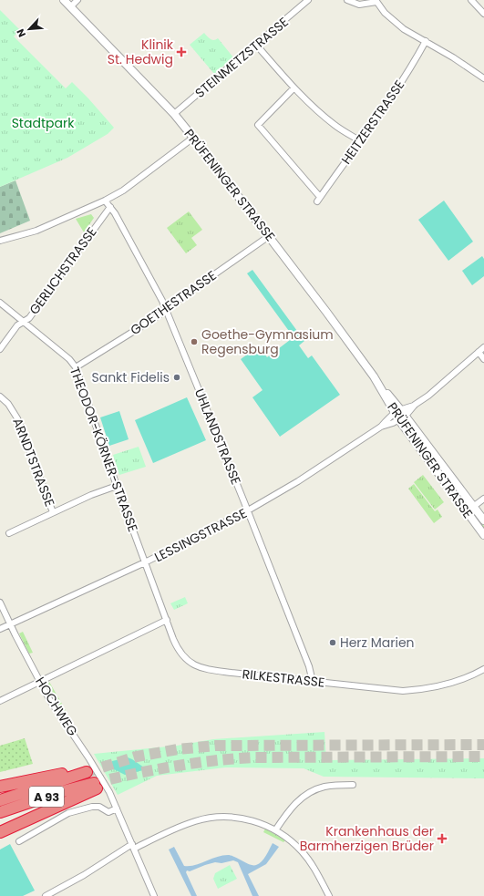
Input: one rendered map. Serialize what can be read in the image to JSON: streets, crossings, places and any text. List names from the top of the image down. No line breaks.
{"streets":{"highway":["A 93"],"street":["STEINMETZSTRASSE","HEITZERSTRASSE","PRÜFENINGER STRASSE","GERLICHSTRASSE","GOETHESTRASSE","UHLANDSTRASSE","THEODOR-KÖRNER-STRASSE","ARNDTSTRASSE","LESSINGSTRASSE","RILKESTRASSE","HOCHWEG"]},"crossings":[["STEINMETZSTRASSE","PRÜFENINGER STRASSE"],["PRÜFENINGER STRASSE","GOETHESTRASSE"],["PRÜFENINGER STRASSE","LESSINGSTRASSE"],["GERLICHSTRASSE","UHLANDSTRASSE"],["GERLICHSTRASSE","THEODOR-KÖRNER-STRASSE"],["GOETHESTRASSE","UHLANDSTRASSE"],["GOETHESTRASSE","THEODOR-KÖRNER-STRASSE"],["UHLANDSTRASSE","LESSINGSTRASSE"],["UHLANDSTRASSE","RILKESTRASSE"],["THEODOR-KÖRNER-STRASSE","LESSINGSTRASSE"],["THEODOR-KÖRNER-STRASSE","RILKESTRASSE"],["LESSINGSTRASSE","RILKESTRASSE"],["LESSINGSTRASSE","HOCHWEG"]],"parks":["Stadtpark"],"places":{"health":["Klinik St. Hedwig","Krankenhaus der Barmherzigen Brüder"],"other":["Goethe-Gymnasium Regensburg","Sankt Fidelis","Herz Marien"]},"north":"bottom left"}
